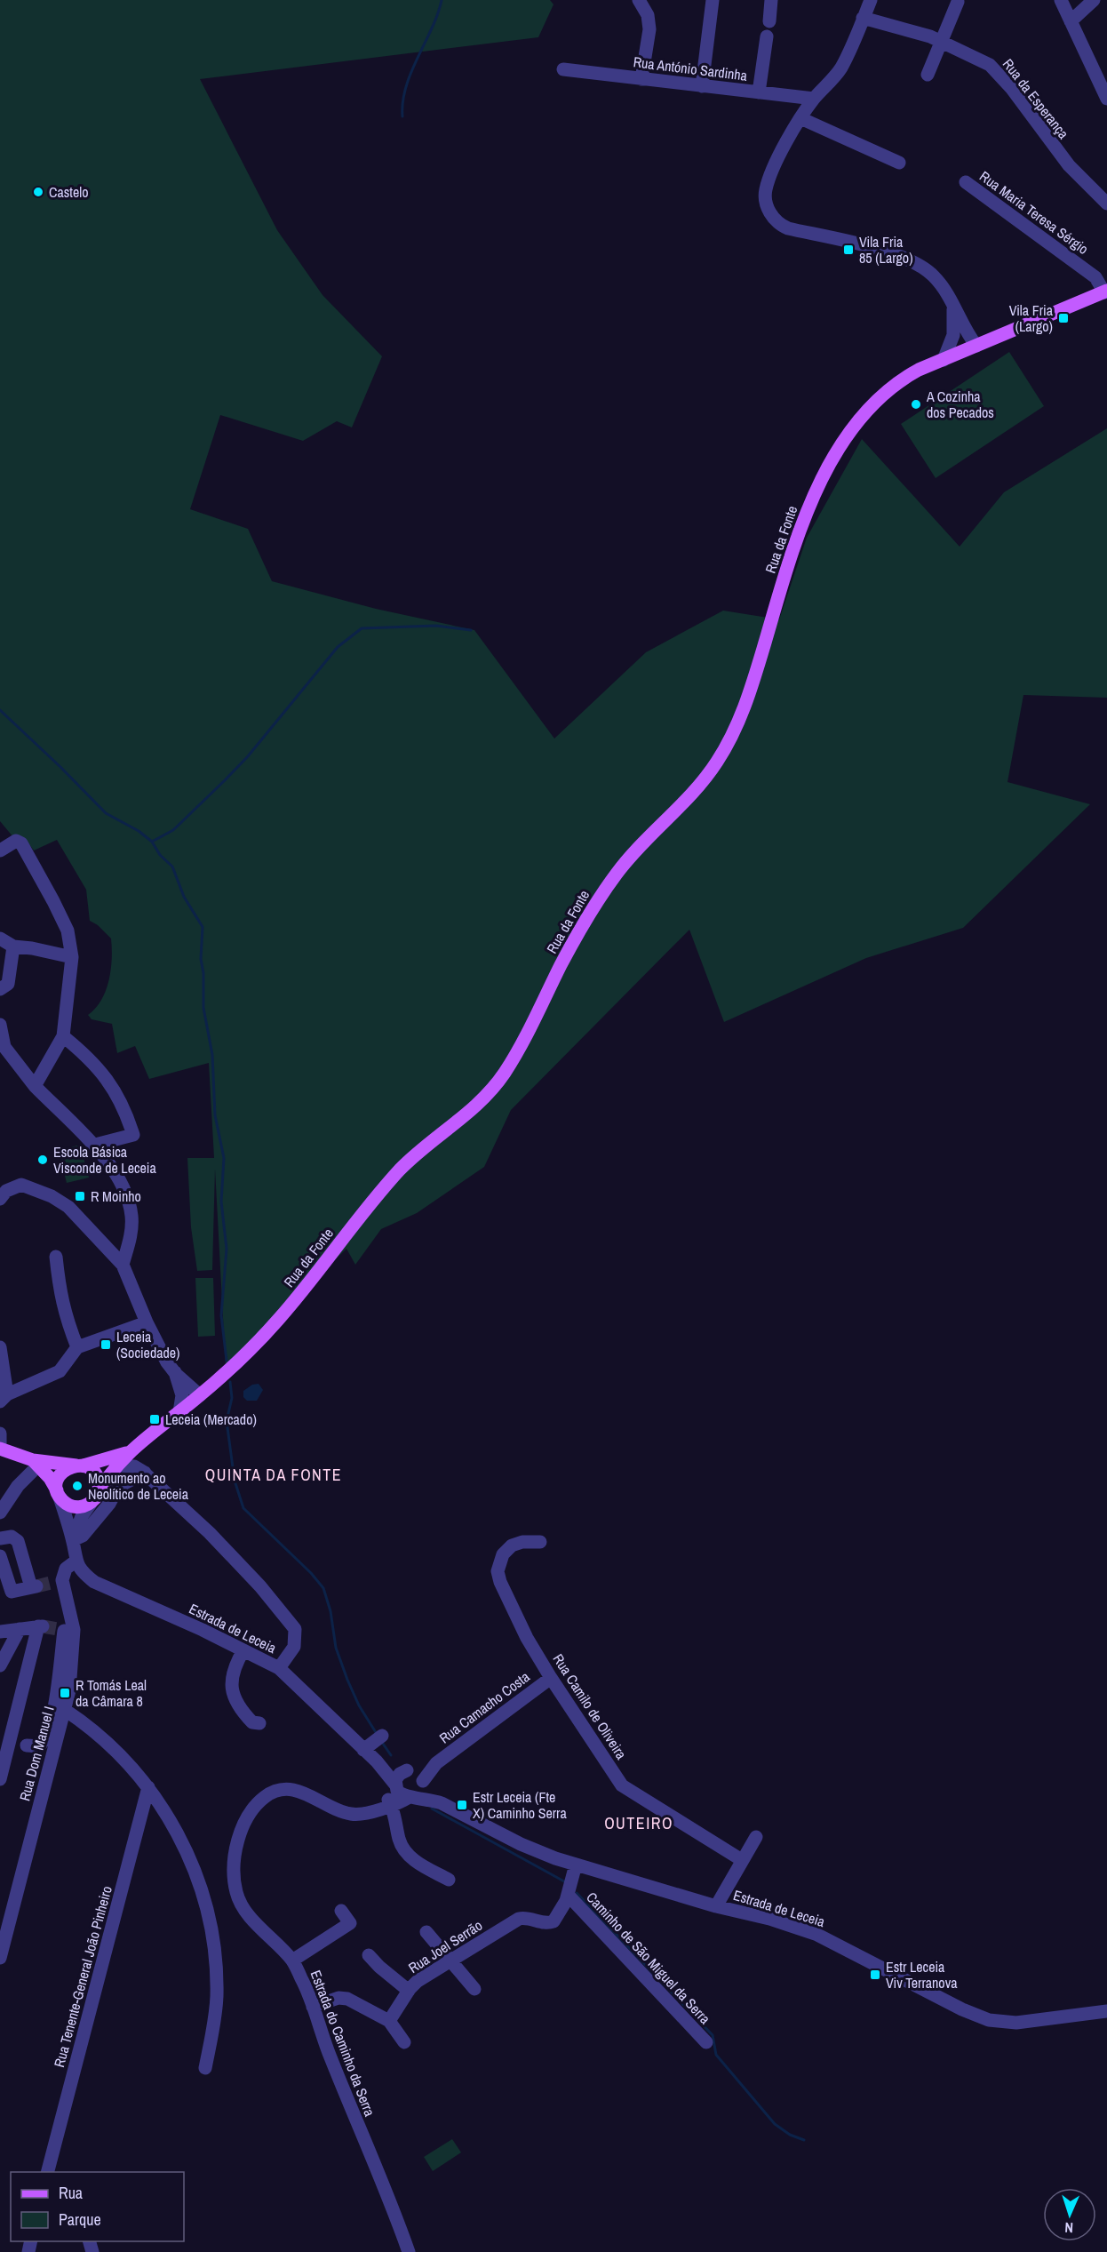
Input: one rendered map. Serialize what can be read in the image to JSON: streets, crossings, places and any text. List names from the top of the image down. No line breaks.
{"streets":{"main road":["Rua da Fonte","Estrada de Leceia"],"street":["Rua António Sardinha","Rua da Esperança","Rua Maria Teresa Sérgio","Rua Camilo de Oliveira","Rua Camacho Costa","Rua Dom Manuel I","Rua Joel Serrão","Caminho de São Miguel da Serra","Rua Tenente-General João Pinheiro","Estrada do Caminho da Serra"]},"crossings":[["Rua Maria Teresa Sérgio","Rua da Fonte"],["Rua da Fonte","Estrada de Leceia"],["Estrada de Leceia","Rua Camacho Costa"],["Estrada de Leceia","Rua Dom Manuel I"],["Estrada de Leceia","Rua Joel Serrão"],["Estrada de Leceia","Estrada do Caminho da Serra"],["Rua Camilo de Oliveira","Rua Camacho Costa"],["Rua Camacho Costa","Estrada do Caminho da Serra"],["Rua Joel Serrão","Caminho de São Miguel da Serra"]],"districts":["QUINTA DA FONTE","OUTEIRO"],"places":{"other":["Castelo","A Cozinha dos Pecados","Escola Básica Visconde de Leceia","Monumento ao Neolítico de Leceia"],"transit":["Vila Fria 85 (Largo)","Vila Fria (Largo)","R Moinho","Leceia (Sociedade)","Leceia (Mercado)","R Tomás Leal da Câmara 8","Estr Leceia (Fte X) Caminho Serra","Estr Leceia Viv Terranova"]},"legend":["Rua","Parque"],"north":"bottom"}
